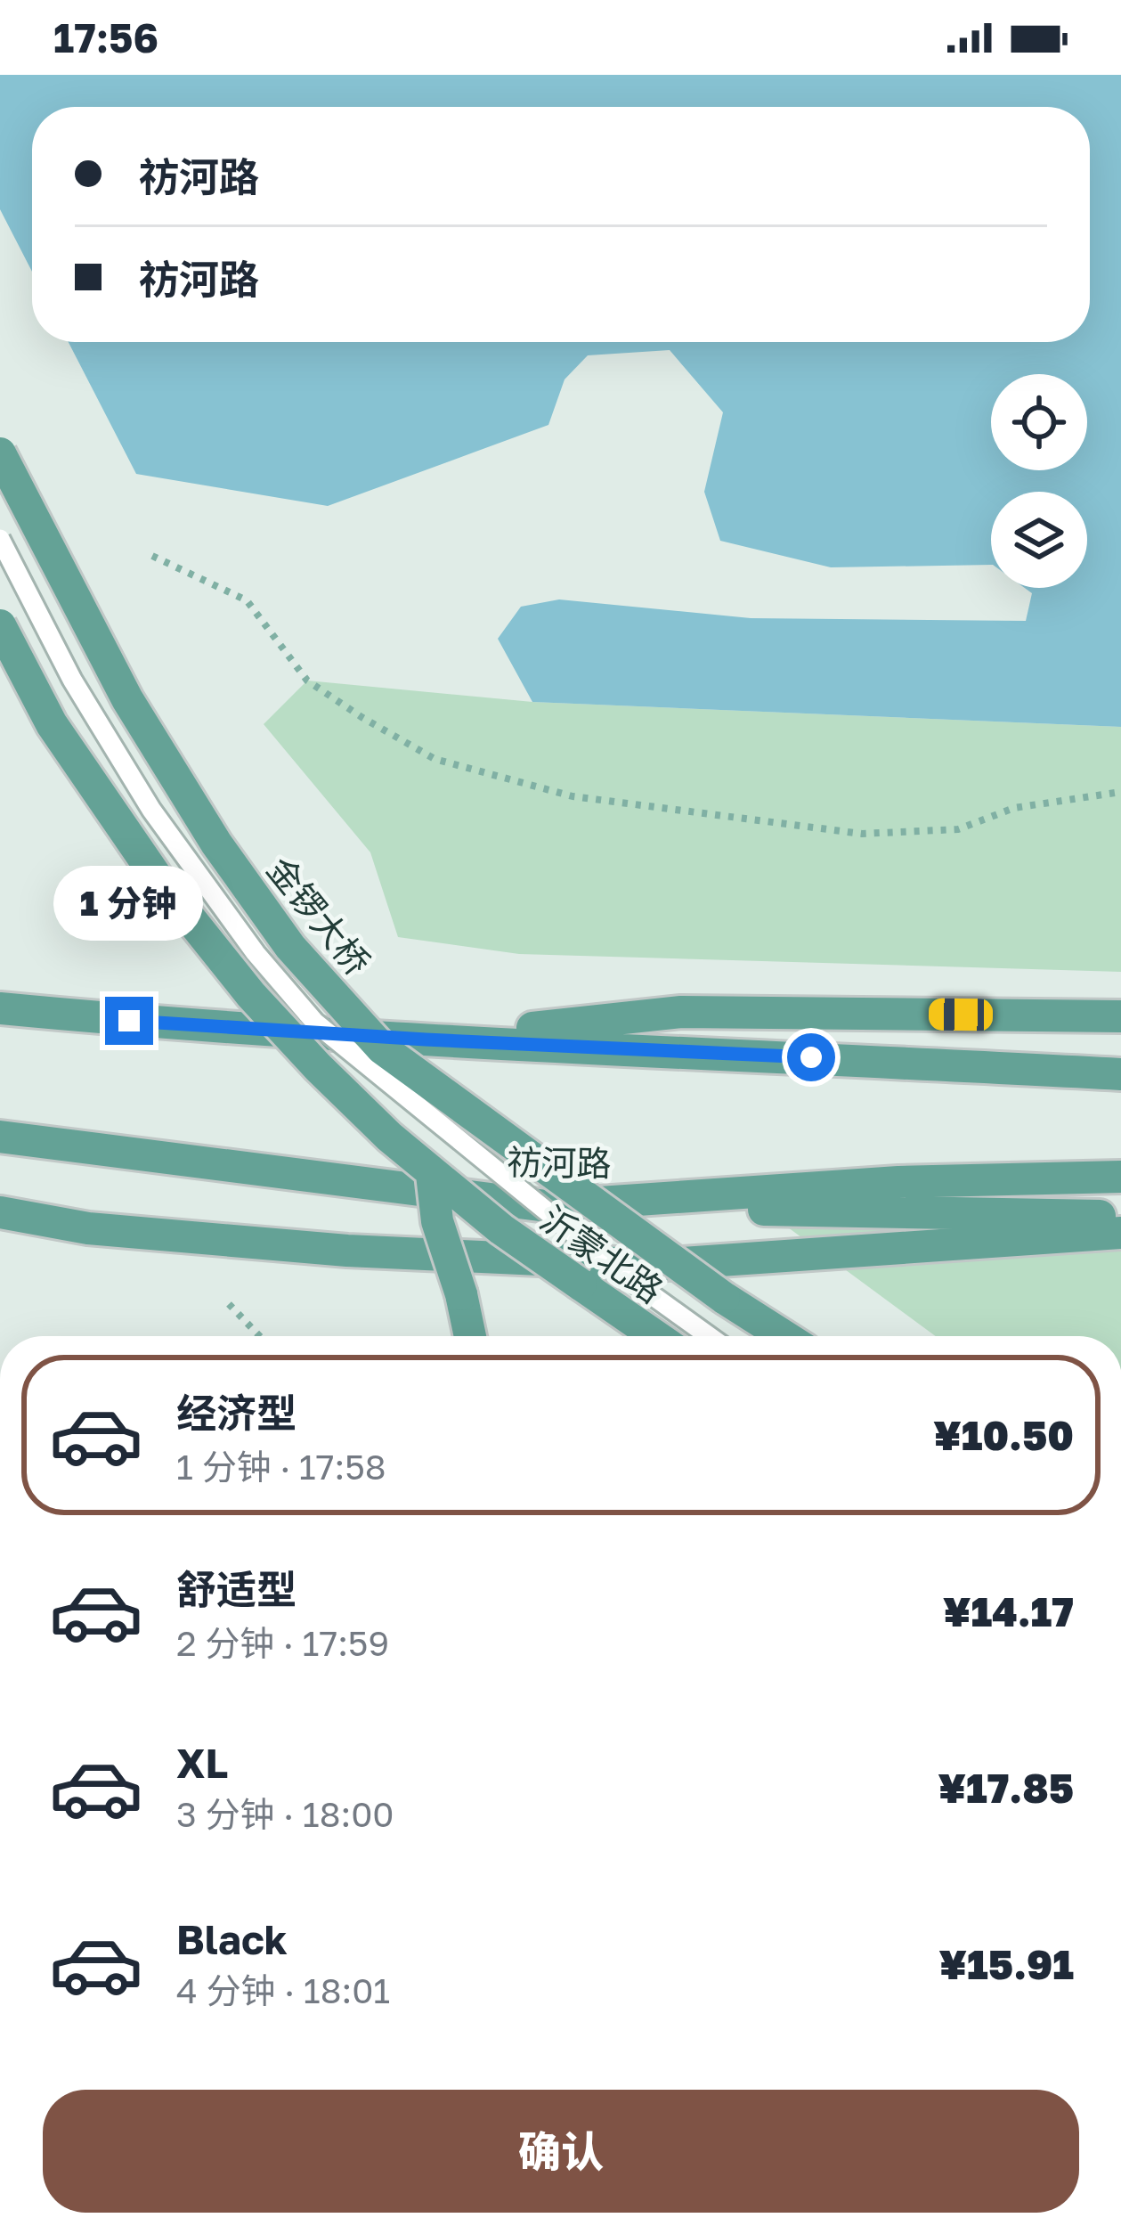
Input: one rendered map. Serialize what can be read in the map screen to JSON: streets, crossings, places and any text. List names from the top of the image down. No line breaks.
{"streets":{"main road":["金锣大桥","祊河路","沂蒙北路"]},"page":{"status":"17:56","banner":["祊河路","祊河路"],"bubble":"1 分钟","list":[{"name":"经济型","note":"1 分钟 · 17:58","value":"¥10.50"},{"name":"舒适型","note":"2 分钟 · 17:59","value":"¥14.17"},{"name":"XL","note":"3 分钟 · 18:00","value":"¥17.85"},{"name":"Black","note":"4 分钟 · 18:01","value":"¥15.91"}],"buttons":"确认"}}
